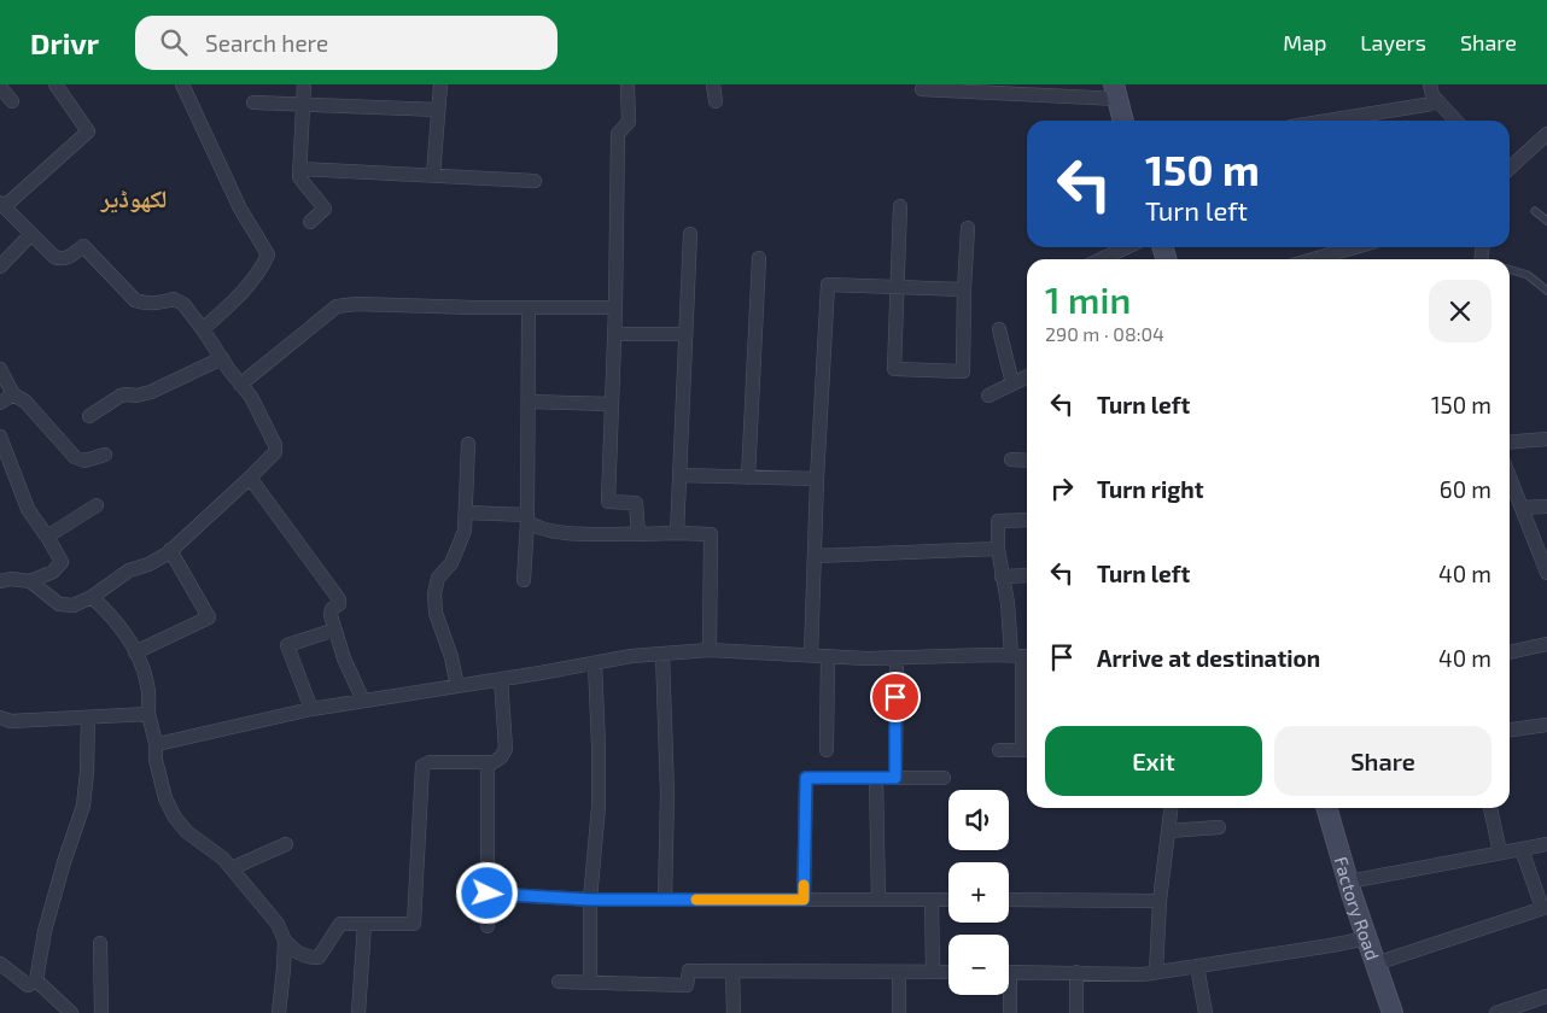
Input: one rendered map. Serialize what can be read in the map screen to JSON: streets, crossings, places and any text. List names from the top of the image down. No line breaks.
{"streets":{"main road":["Factory Road"]},"districts":["لکھوڈیر"],"page":{"header":"Drivr","search":"Search here","nav":["Map","Layers","Share"],"turn":["150 m","Turn left"],"heading":["1 min","290 m · 08:04"],"list":[{"name":"Turn left","value":"150 m"},{"name":"Turn right","value":"60 m"},{"name":"Turn left","value":"40 m"},{"name":"Arrive at destination","value":"40 m"}],"buttons":["Exit","Share"],"map_buttons":["+","−"]}}
